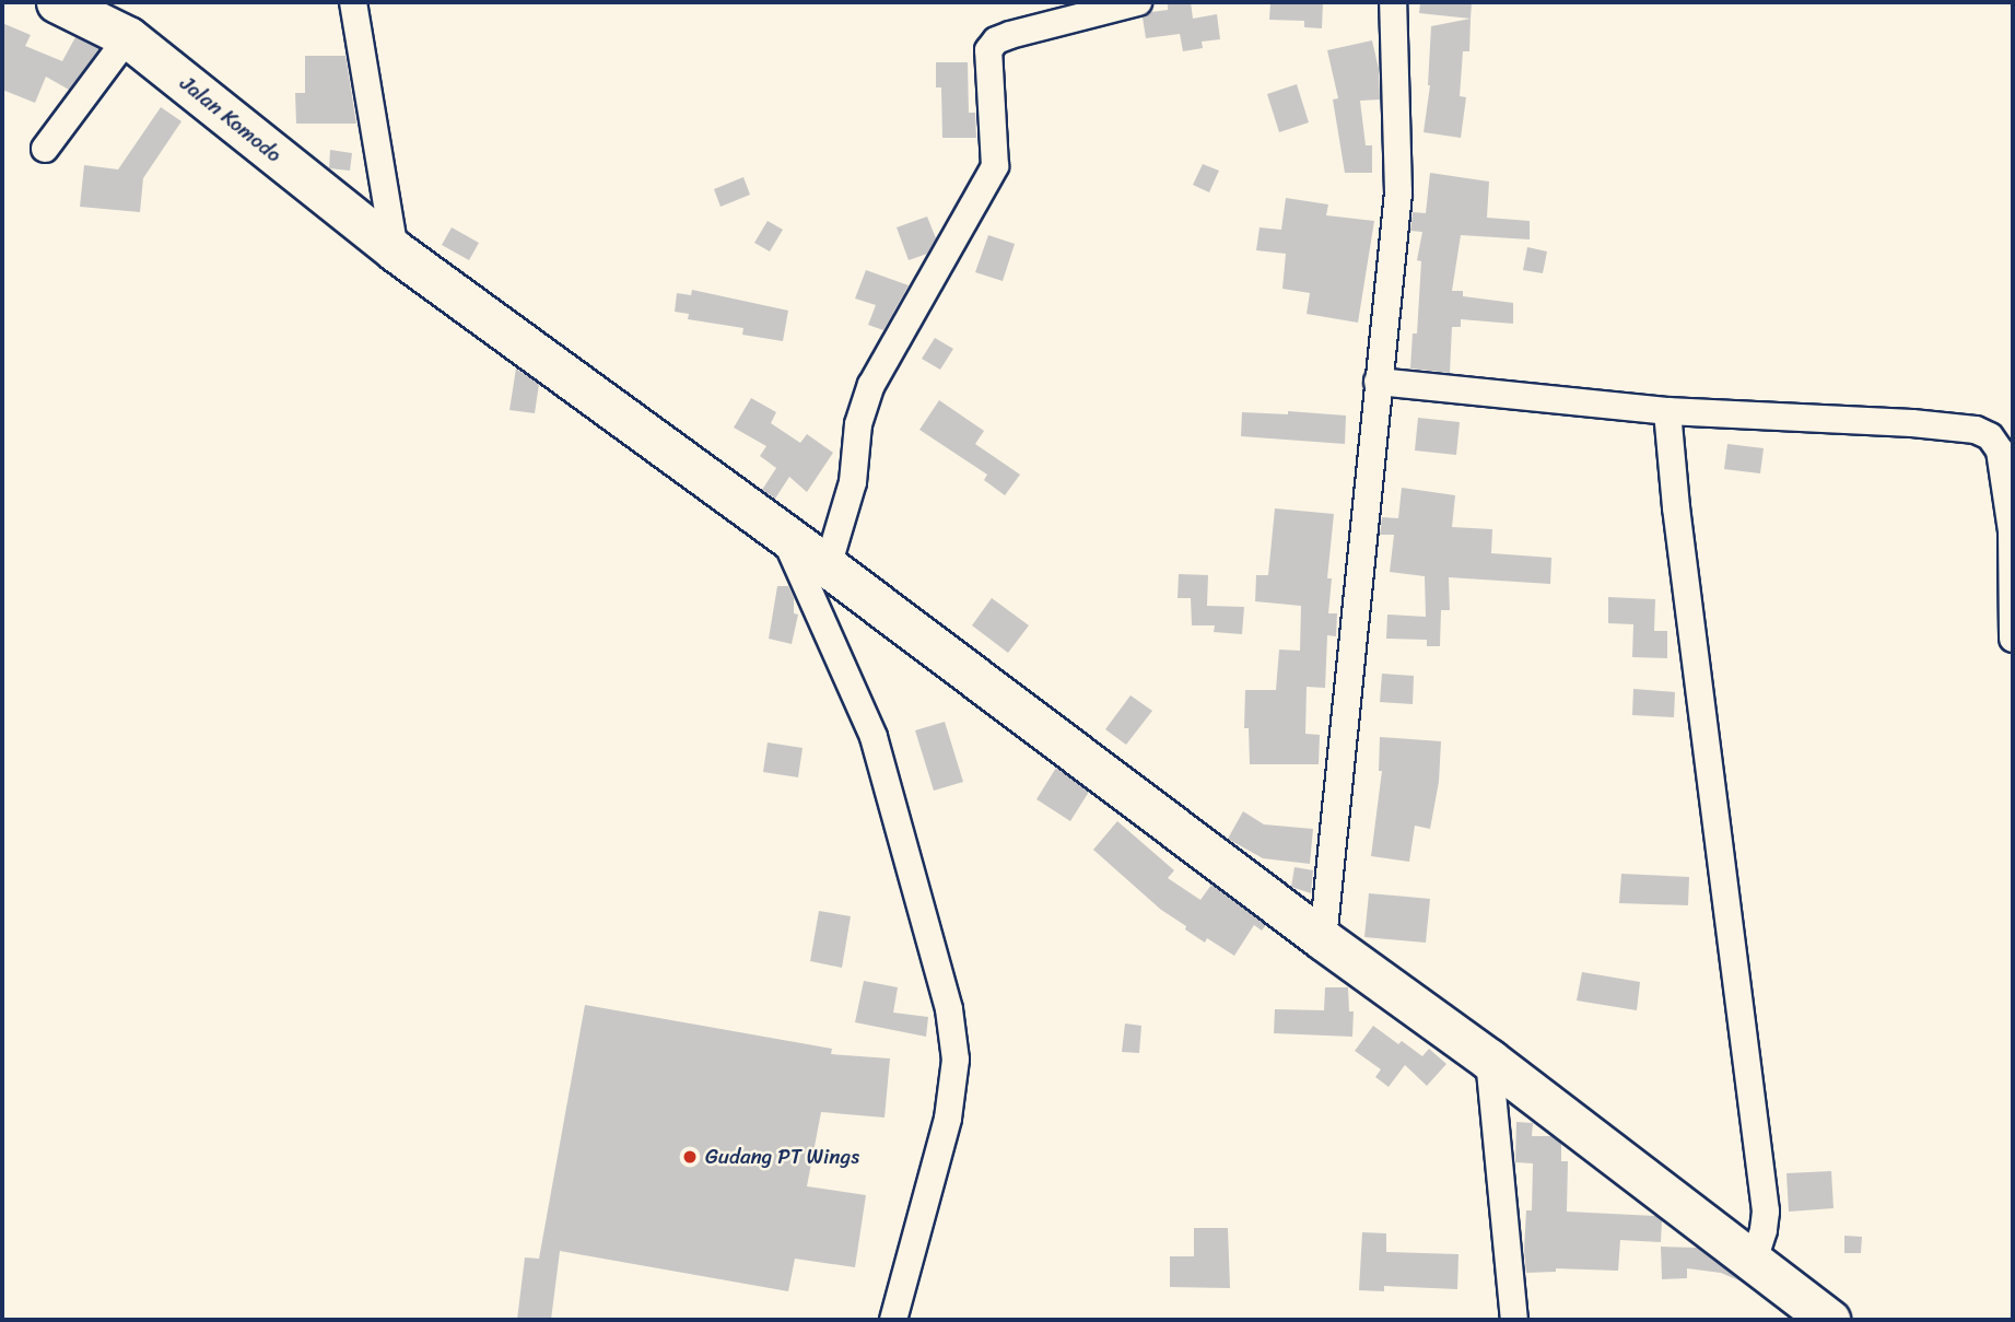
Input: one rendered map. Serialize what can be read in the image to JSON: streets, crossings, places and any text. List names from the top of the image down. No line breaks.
{"streets":{"highway":["Jalan Komodo"]},"places":["Gudang PT Wings"]}
